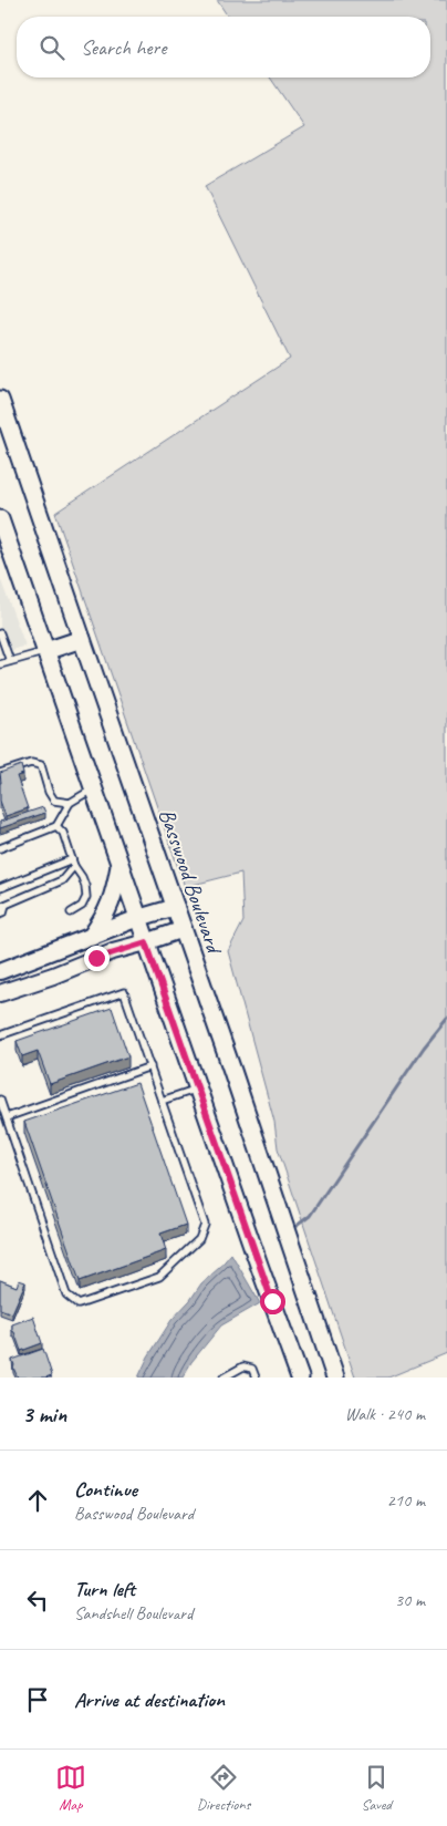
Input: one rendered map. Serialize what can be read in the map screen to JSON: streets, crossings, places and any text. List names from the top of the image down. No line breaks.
{"streets":{"main road":["Basswood Boulevard"]},"page":{"search":"Search here","heading":["3 min","Walk · 240 m"],"list":[["Continue","Basswood Boulevard","210 m"],["Turn left","Sandshell Boulevard","30 m"],"Arrive at destination"],"nav":["Map","Directions","Saved"]}}
